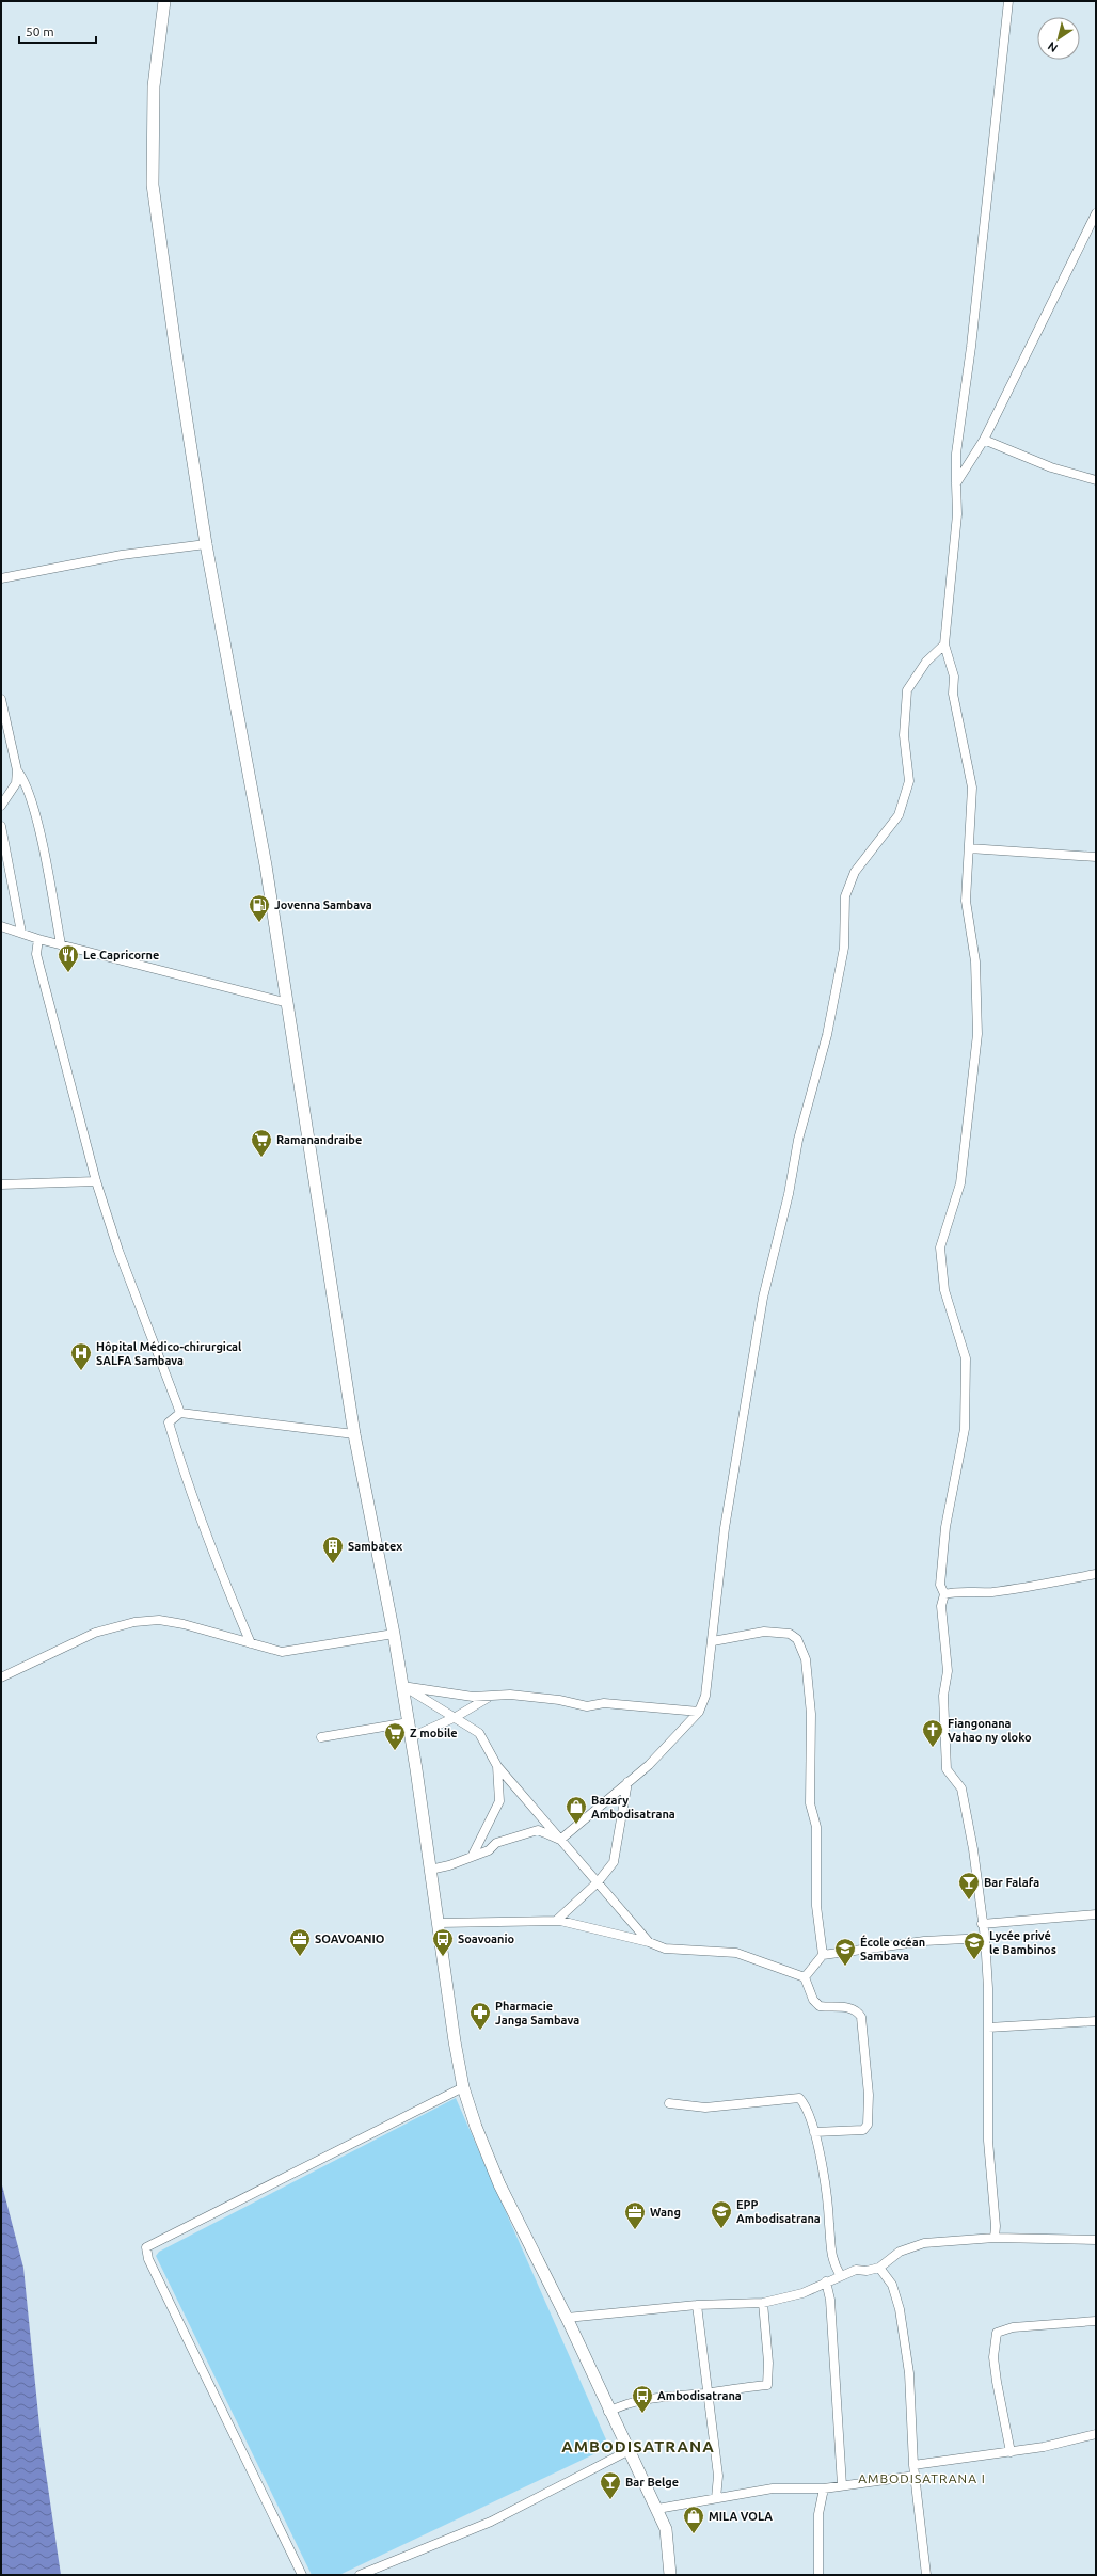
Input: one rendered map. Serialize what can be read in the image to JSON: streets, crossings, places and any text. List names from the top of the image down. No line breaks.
{"districts":["AMBODISATRANA","AMBODISATRANA I"],"places":{"fuel station":["Jovenna Sambava"],"restaurant":["Le Capricorne"],"supermarket":["Ramanandraibe","Z mobile"],"hospital":["Hôpital Médico-chirurgical SALFA Sambava"],"building":["Sambatex"],"church":["Fiangonana Vahao ny oloko"],"shop":["Bazary Ambodisatrana","MILA VOLA"],"bar":["Bar Falafa","Bar Belge"],"office":["SOAVOANIO","Wang"],"bus stop":["Soavoanio","Ambodisatrana"],"school or university":["Lycée privé le Bambinos","École océan Sambava","EPP Ambodisatrana"],"pharmacy":["Pharmacie Janga Sambava"]},"scale_bar":"50 m","north":"bottom left"}
